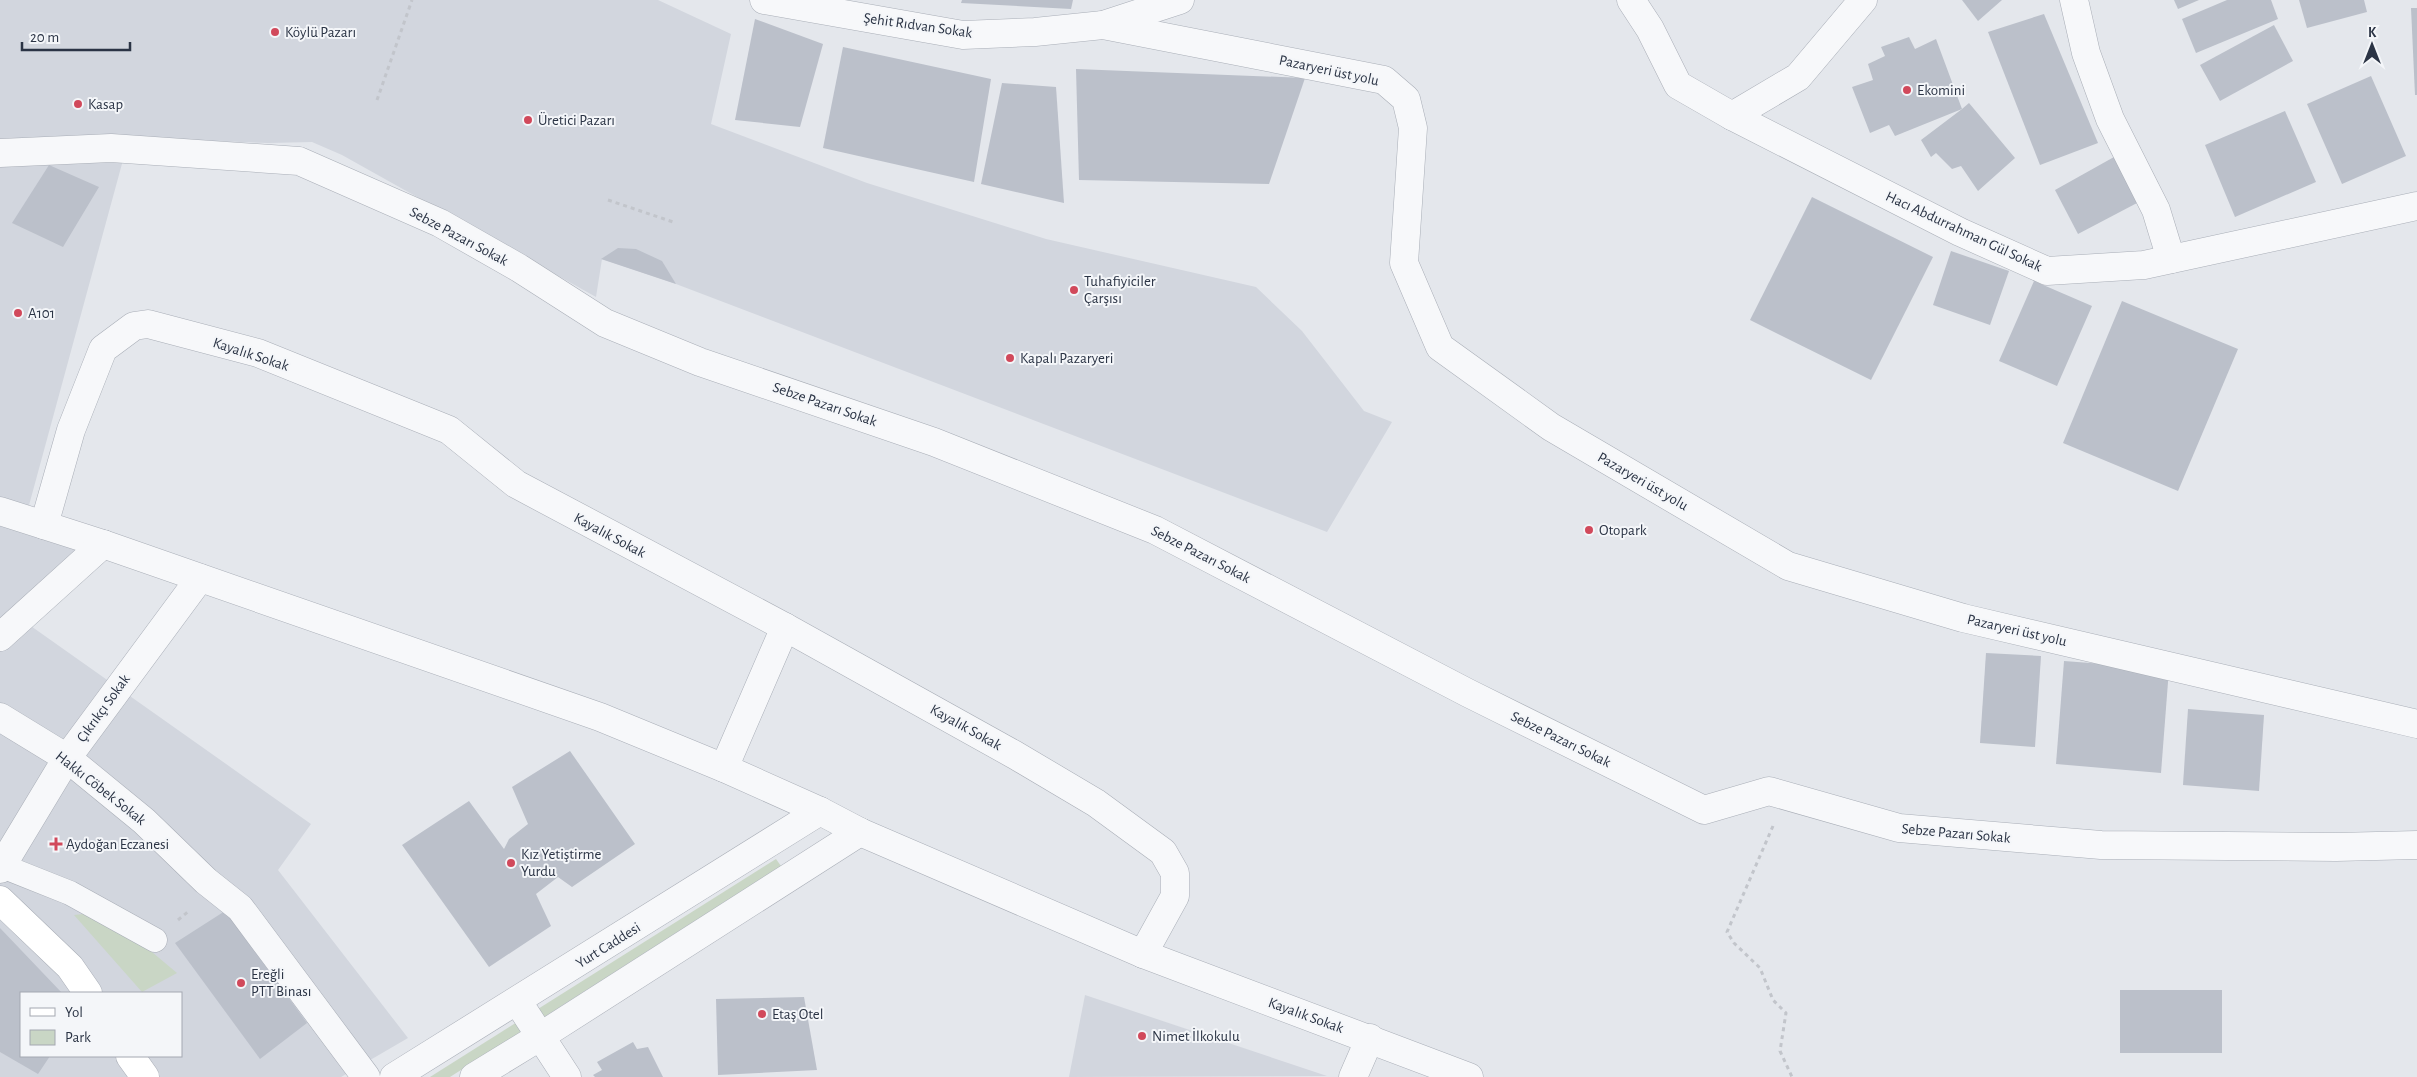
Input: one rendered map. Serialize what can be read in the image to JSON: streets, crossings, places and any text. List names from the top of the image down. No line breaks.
{"streets":{"street":["Şehit Rıdvan Sokak","Pazaryeri üst yolu","Hacı Abdurrahman Gül Sokak","Sebze Pazarı Sokak","Kayalık Sokak","Çıkrıkçı Sokak","Hakkı Cöbek Sokak","Yurt Caddesi"]},"crossings":[["Şehit Rıdvan Sokak","Pazaryeri üst yolu"],["Kayalık Sokak","Çıkrıkçı Sokak"],["Kayalık Sokak","Yurt Caddesi"],["Çıkrıkçı Sokak","Hakkı Cöbek Sokak"]],"places":{"other":["Köylü Pazarı","Ekomini","Kasap","Üretici Pazarı","Tuhafiyiciler Çarşısı","A101","Kapalı Pazaryeri","Otopark","Kız Yetiştirme Yurdu","Ereğli PTT Binası","Etaş Otel","Nimet İlkokulu"],"health":["Aydoğan Eczanesi"]},"legend":["Yol","Park"],"scale_bar":"20 m","north":"top"}
